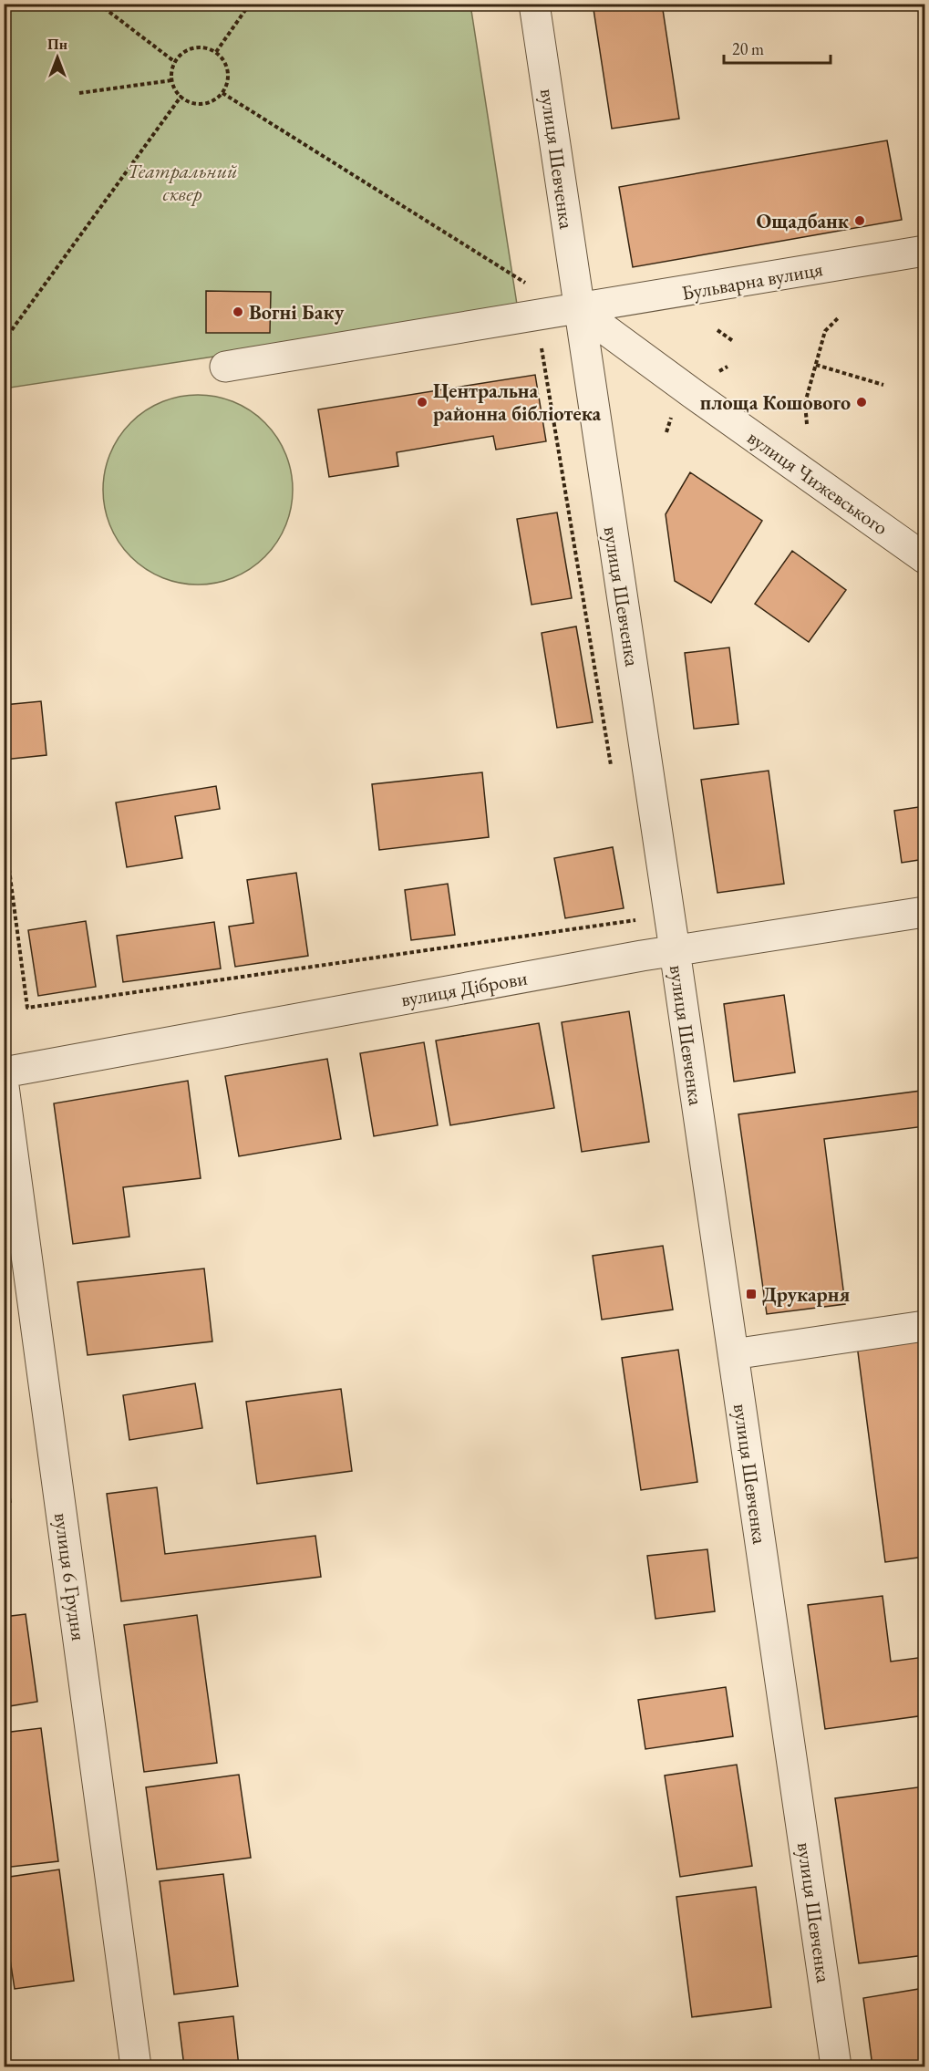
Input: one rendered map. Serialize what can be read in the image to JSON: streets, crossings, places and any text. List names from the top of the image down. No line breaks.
{"streets":{"street":["вулиця Шевченка","Бульварна вулиця","вулиця Чижевського","вулиця Діброви","вулиця 6 Грудня"]},"crossings":[["вулиця Шевченка","Бульварна вулиця"],["вулиця Шевченка","вулиця Чижевського"],["вулиця Шевченка","вулиця Діброви"],["Бульварна вулиця","вулиця Чижевського"]],"parks":["Театральний сквер"],"places":{"other":["Ощадбанк","Вогні Баку","Центральна районна бібліотека","площа Кошового"],"transit":["Друкарня"]},"scale_bar":"20 m","north":"top"}
